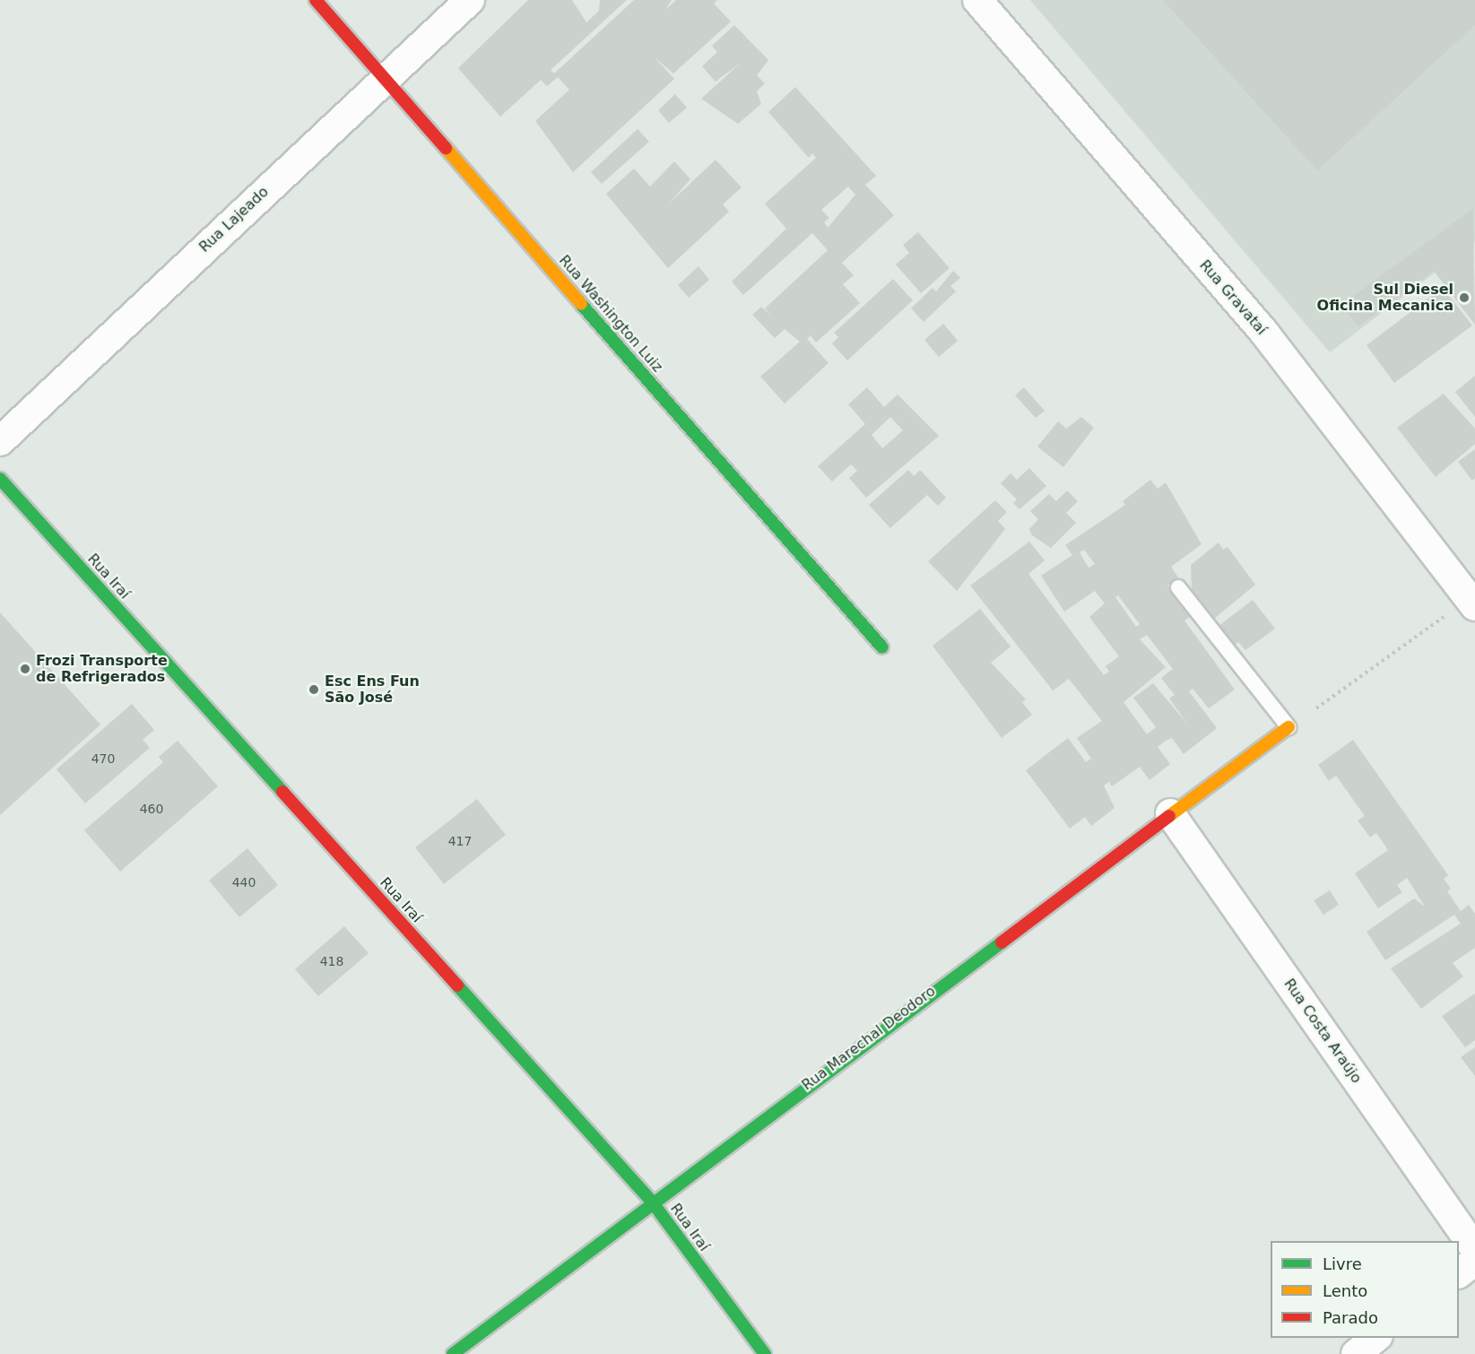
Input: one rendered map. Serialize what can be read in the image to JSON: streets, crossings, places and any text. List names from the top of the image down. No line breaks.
{"streets":{"street":["Rua Lajeado","Rua Gravataí","Rua Washington Luiz","Rua Iraí","Rua Costa Araújo","Rua Marechal Deodoro"]},"crossings":[["Rua Lajeado","Rua Washington Luiz"],["Rua Iraí","Rua Marechal Deodoro"],["Rua Costa Araújo","Rua Marechal Deodoro"]],"places":["Sul Diesel Oficina Mecanica","Frozi Transporte de Refrigerados","Esc Ens Fun São José"],"house_numbers":["470","460","417","440","418"],"legend":["Livre","Lento","Parado"]}
